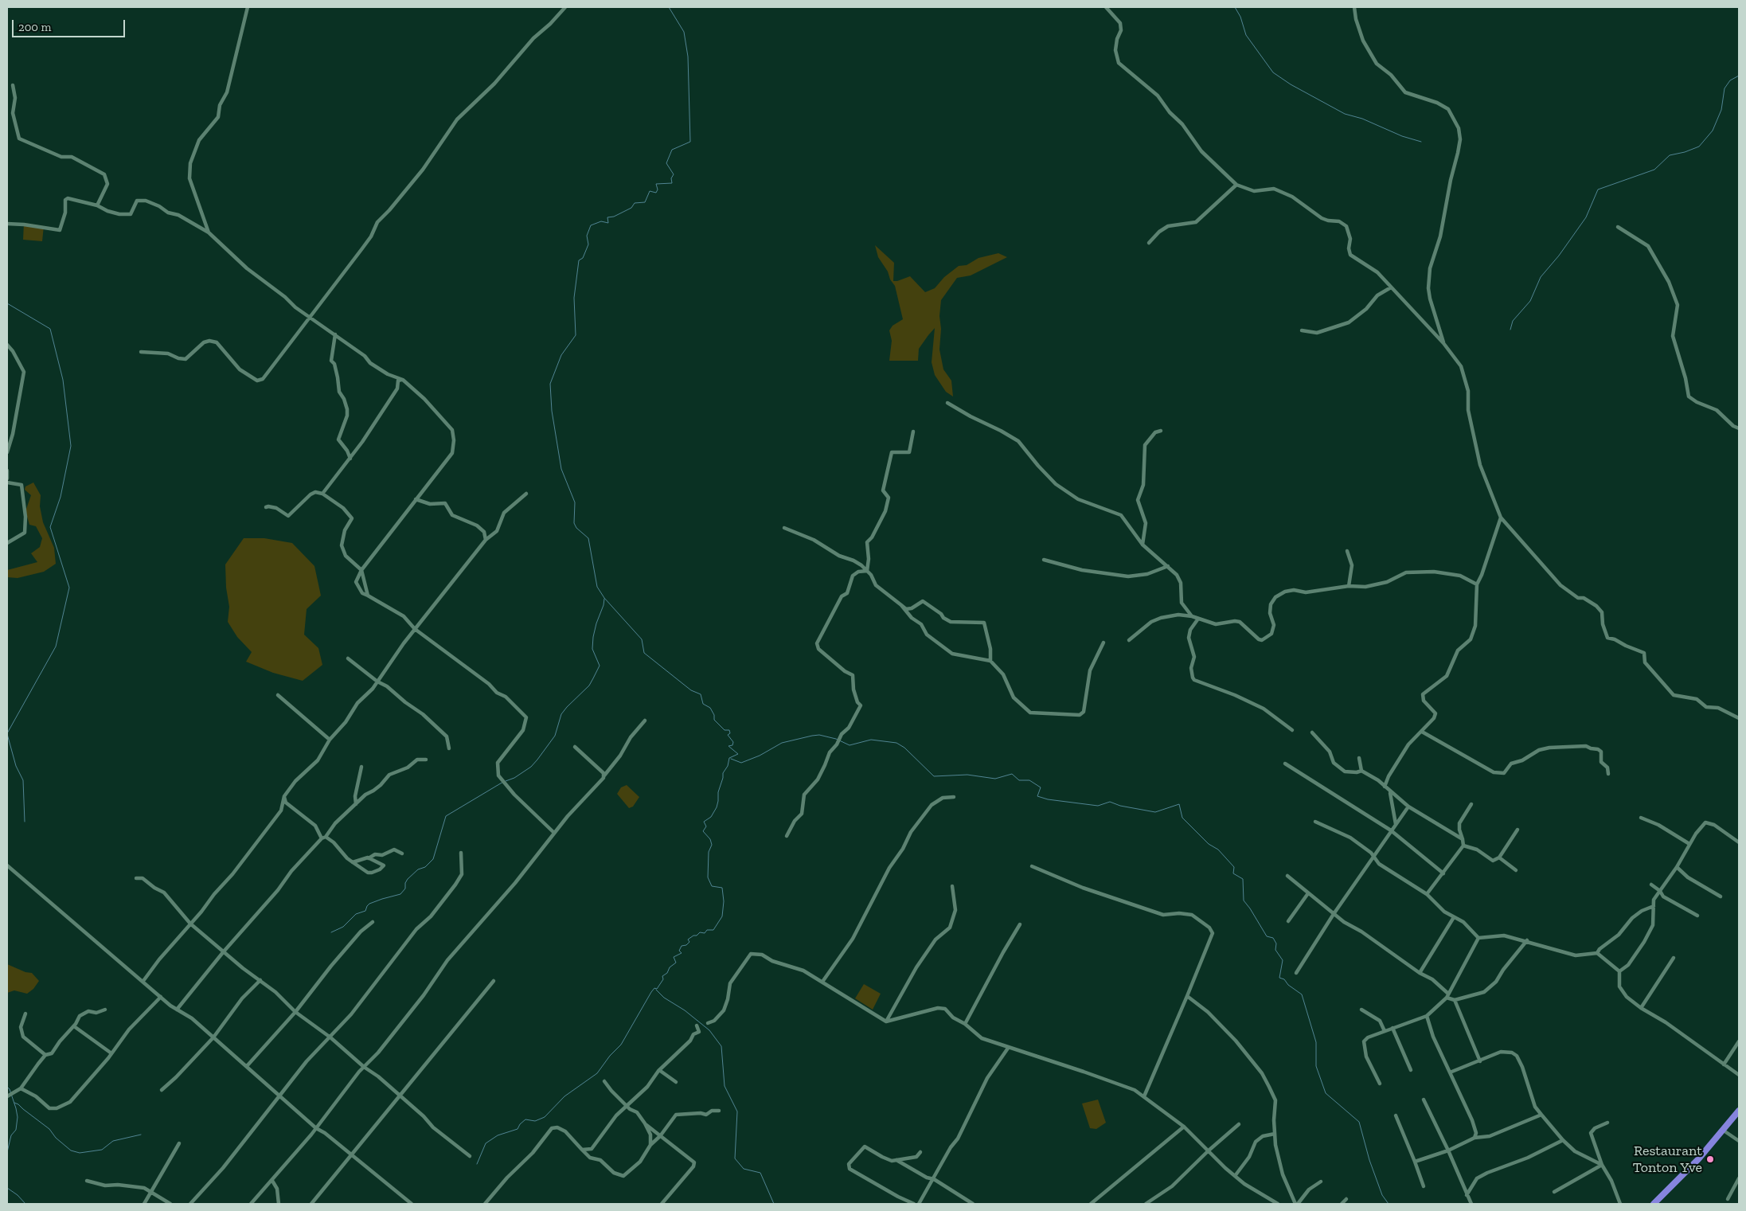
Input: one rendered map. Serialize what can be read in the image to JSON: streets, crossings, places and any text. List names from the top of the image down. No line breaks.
{"places":["Restaurant Tonton Yve"],"scale_bar":"200 m"}
